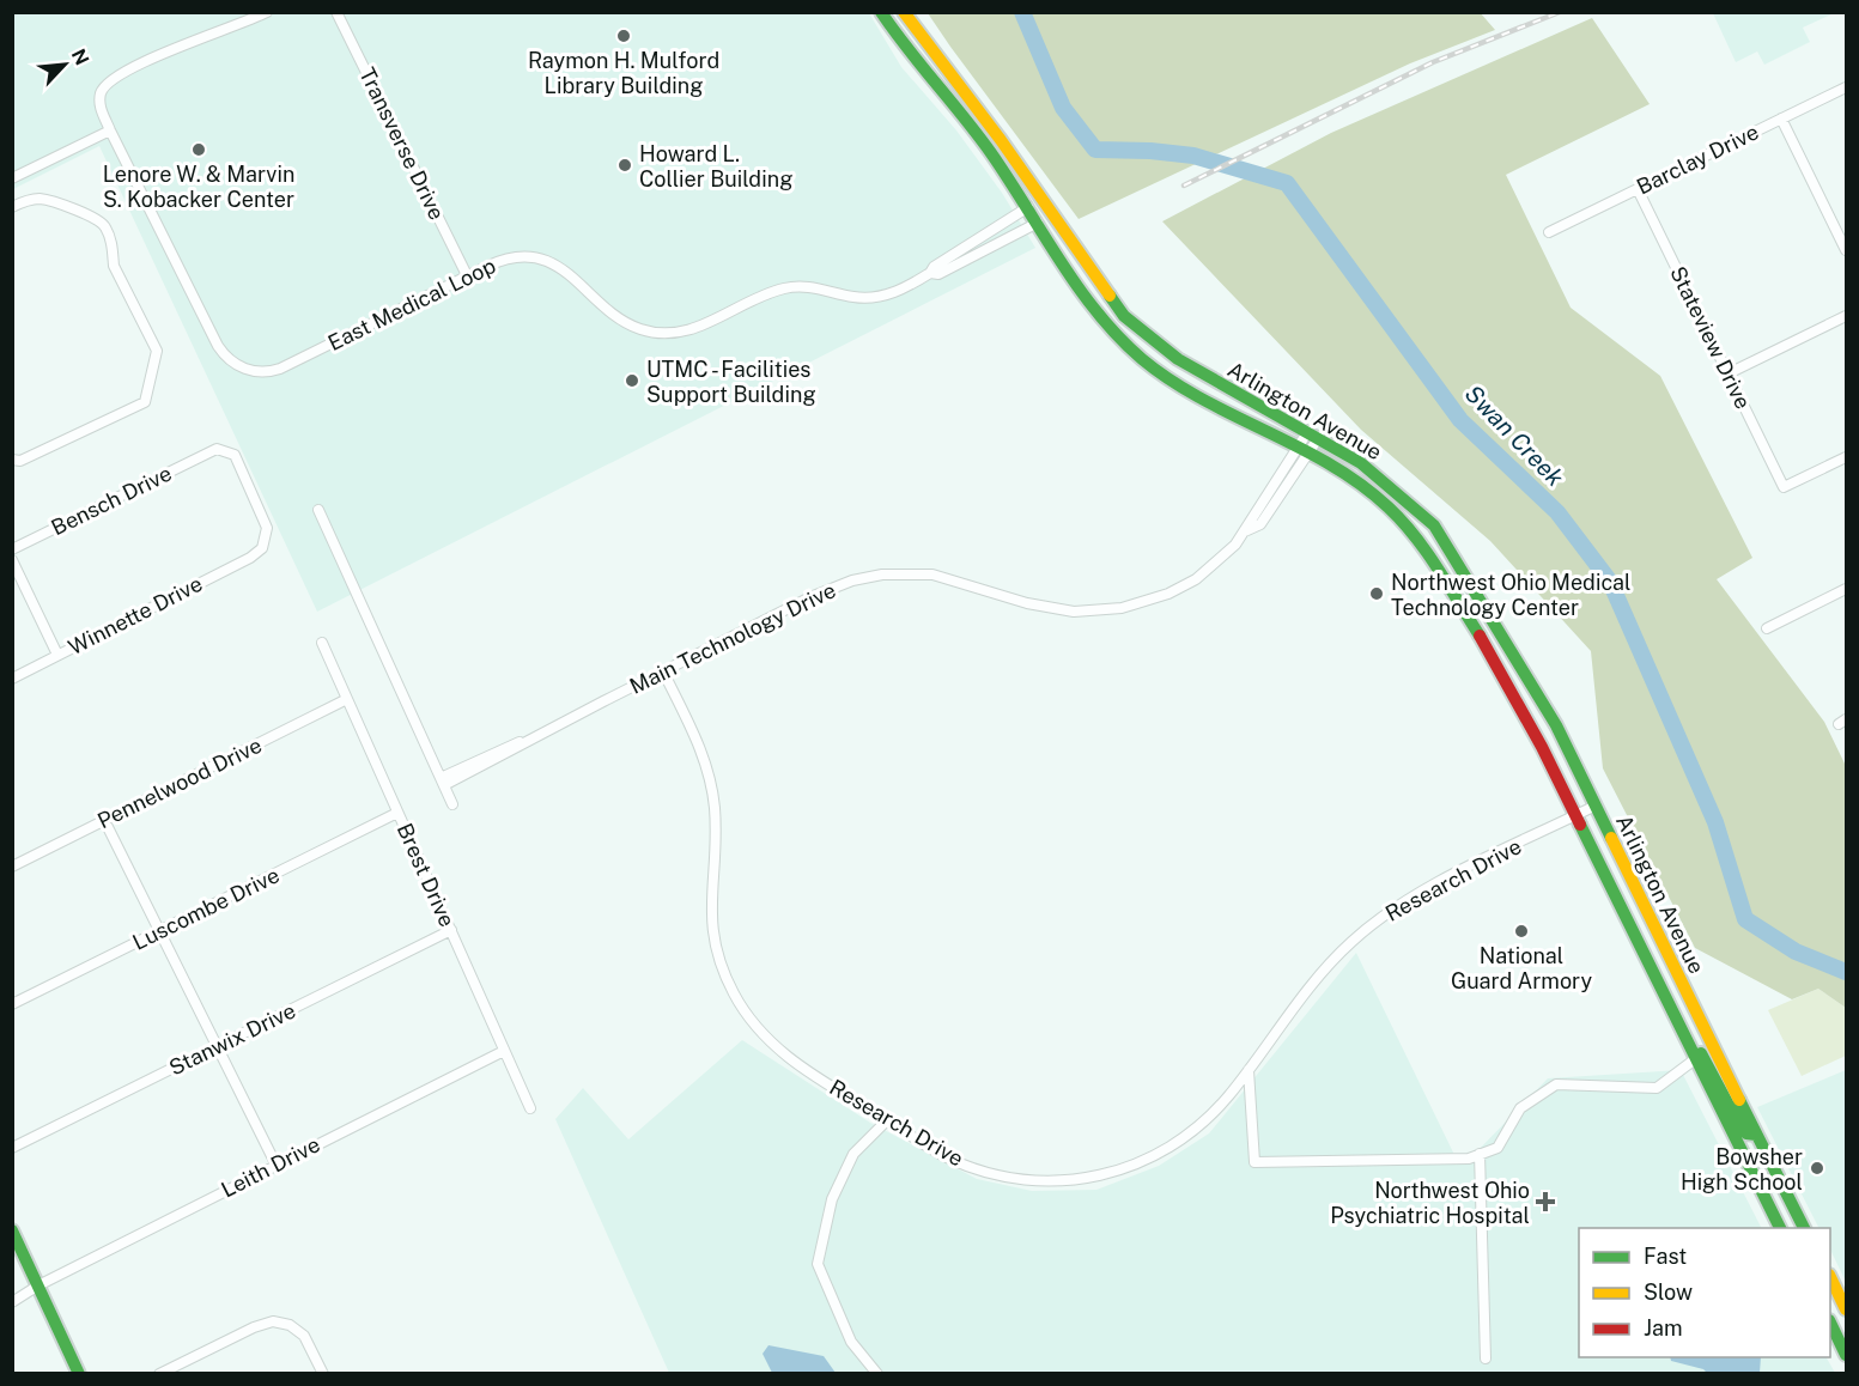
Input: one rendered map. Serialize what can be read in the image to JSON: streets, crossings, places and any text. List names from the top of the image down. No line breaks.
{"streets":{"street":["Transverse Drive","Barclay Drive","East Medical Loop","Stateview Drive","Arlington Avenue","Bensch Drive","Winnette Drive","Main Technology Drive","Pennelwood Drive","Brest Drive","Research Drive","Luscombe Drive","Stanwix Drive","Leith Drive"]},"crossings":[["Transverse Drive","East Medical Loop"],["Barclay Drive","Stateview Drive"],["East Medical Loop","Arlington Avenue"],["Arlington Avenue","Main Technology Drive"],["Arlington Avenue","Research Drive"],["Bensch Drive","Winnette Drive"],["Main Technology Drive","Research Drive"],["Pennelwood Drive","Brest Drive"],["Brest Drive","Luscombe Drive"],["Brest Drive","Stanwix Drive"],["Brest Drive","Leith Drive"]],"water":["Swan Creek"],"places":{"other":["Raymon H. Mulford Library Building","Lenore W. & Marvin S. Kobacker Center","Howard L. Collier Building","UTMC - Facilities Support Building","Northwest Ohio Medical Technology Center","National Guard Armory","Bowsher High School"],"health":["Northwest Ohio Psychiatric Hospital"]},"legend":["Fast","Slow","Jam"],"north":"top right"}
